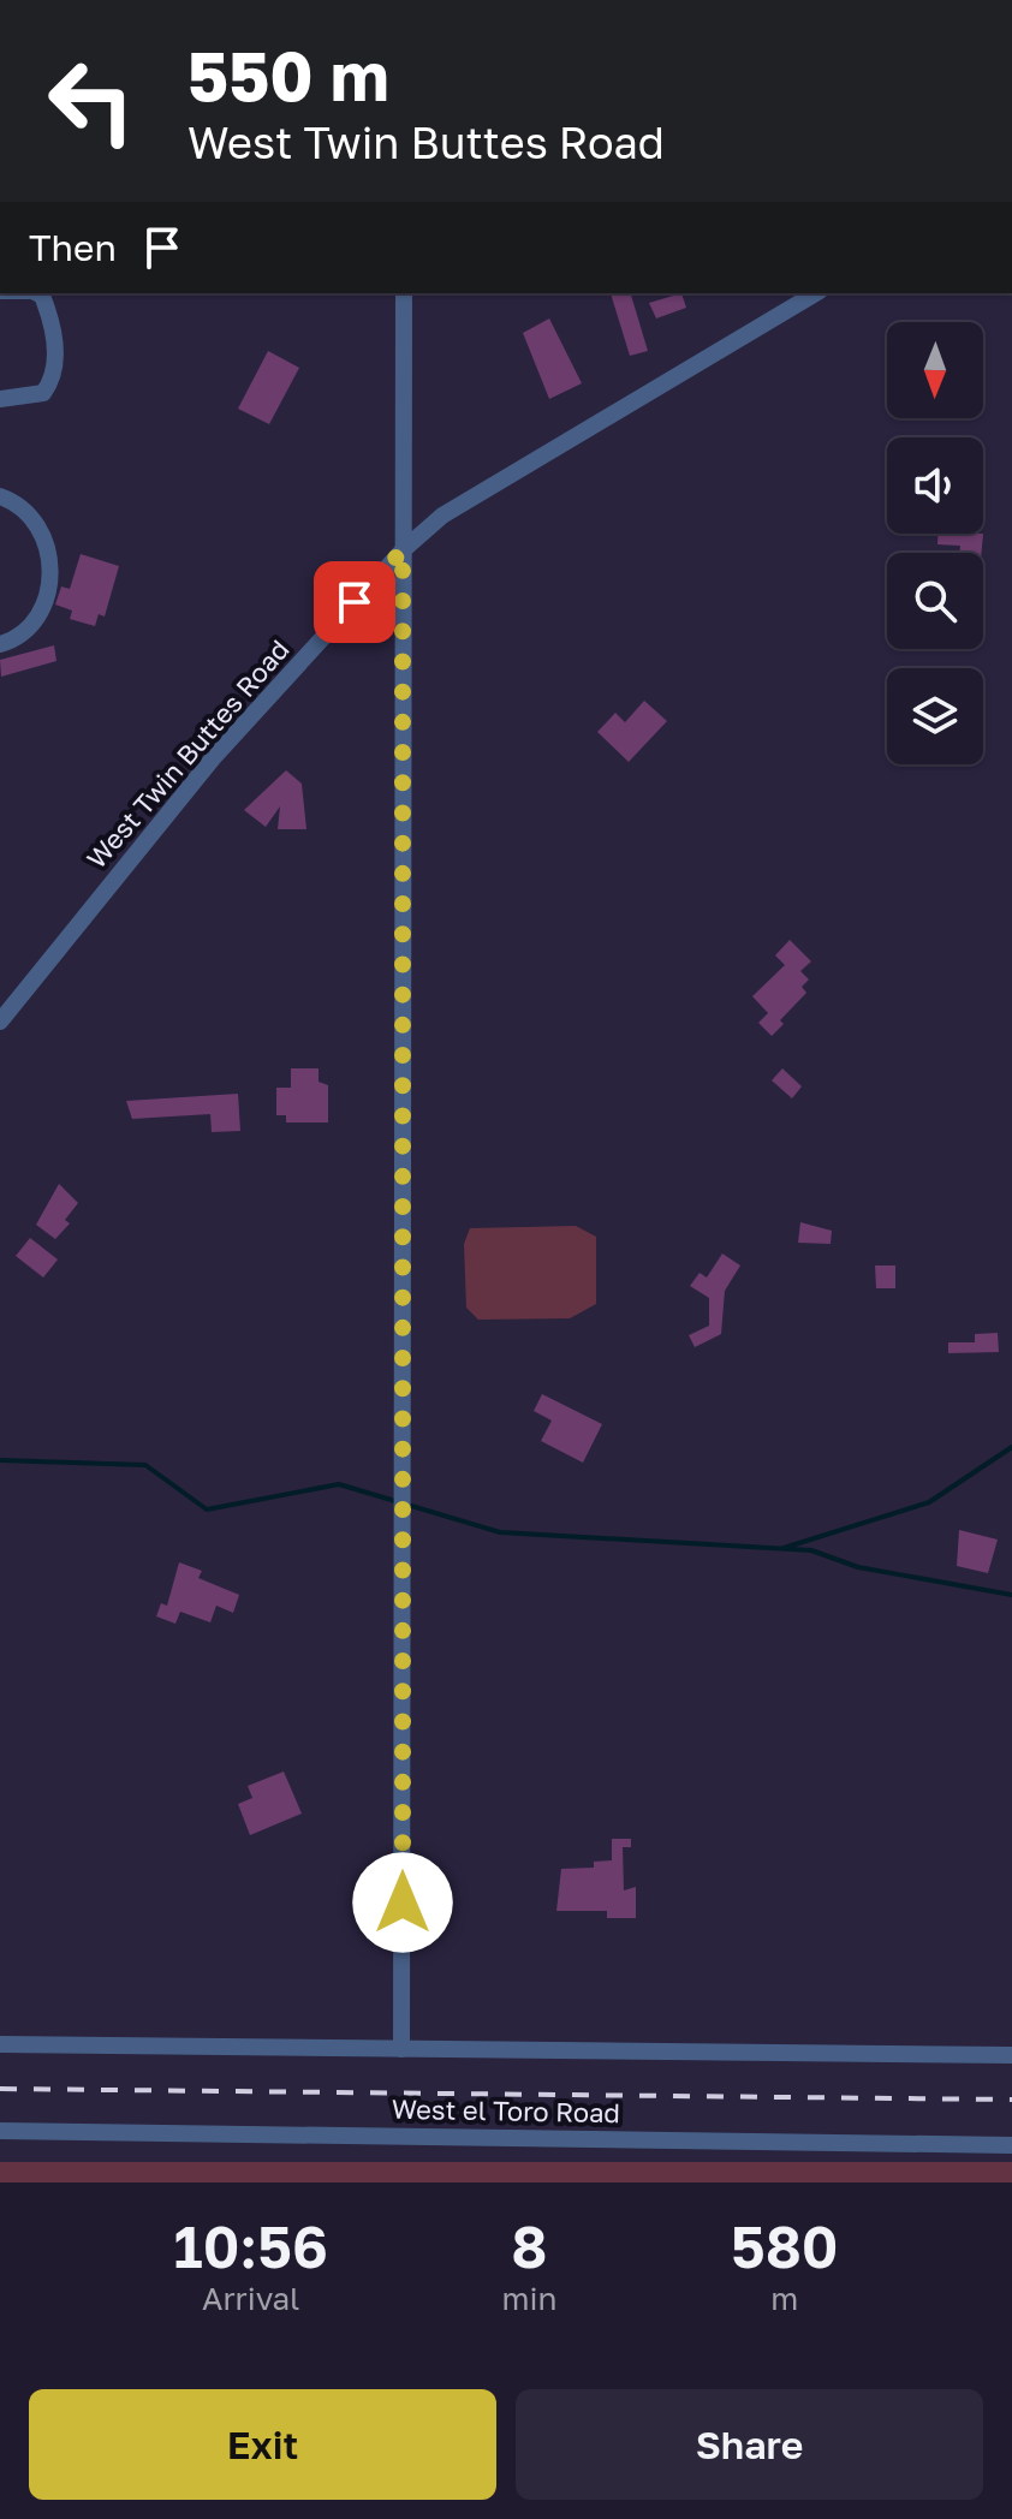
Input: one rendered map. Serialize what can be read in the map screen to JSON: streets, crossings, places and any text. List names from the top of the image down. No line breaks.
{"streets":{"street":["West Twin Buttes Road","West el Toro Road"]},"north":"bottom","page":{"turn":["550 m","West Twin Buttes Road"],"then":"Then","eta":["10:56","Arrival","8","min","580","m"],"buttons":["Exit","Share"]}}
